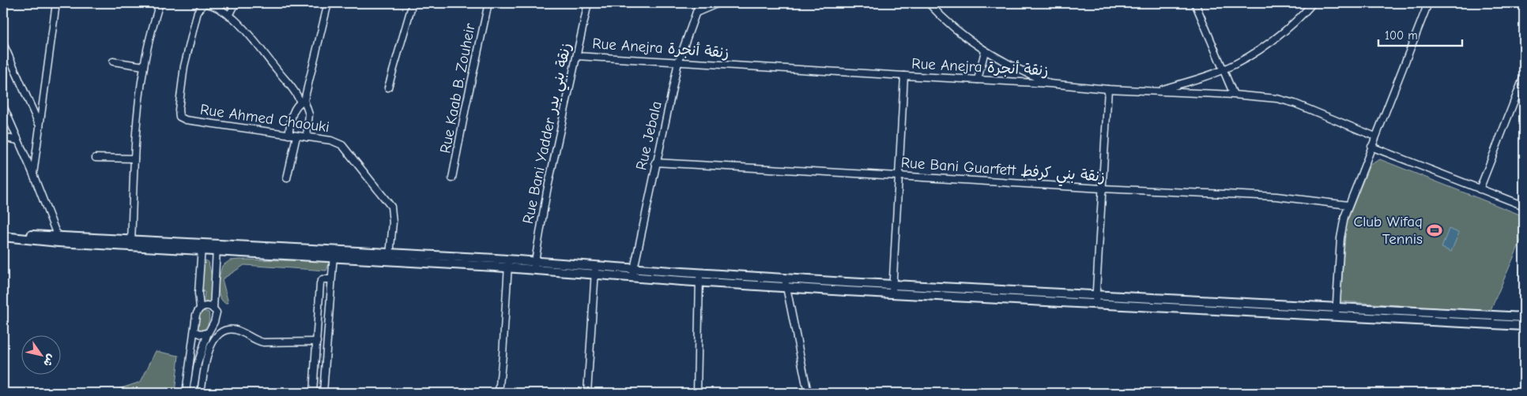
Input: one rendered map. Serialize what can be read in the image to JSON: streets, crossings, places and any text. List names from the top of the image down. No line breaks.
{"streets":{"street":["Rue Anejra زنقة أنجرة","Rue Kaab B. Zouheir","Rue Ahmed Chaouki","Rue Bani Yadder زنقة بني يدر","Rue Jebala","Rue Bani Guarfett زنقة بني كرفط"]},"crossings":[["Rue Anejra زنقة أنجرة","Rue Bani Yadder زنقة بني يدر"],["Rue Anejra زنقة أنجرة","Rue Jebala"],["Rue Jebala","Rue Bani Guarfett زنقة بني كرفط"]],"places":{"sports":["Club Wifaq Tennis"]},"scale_bar":"100 m","north":"bottom right"}
